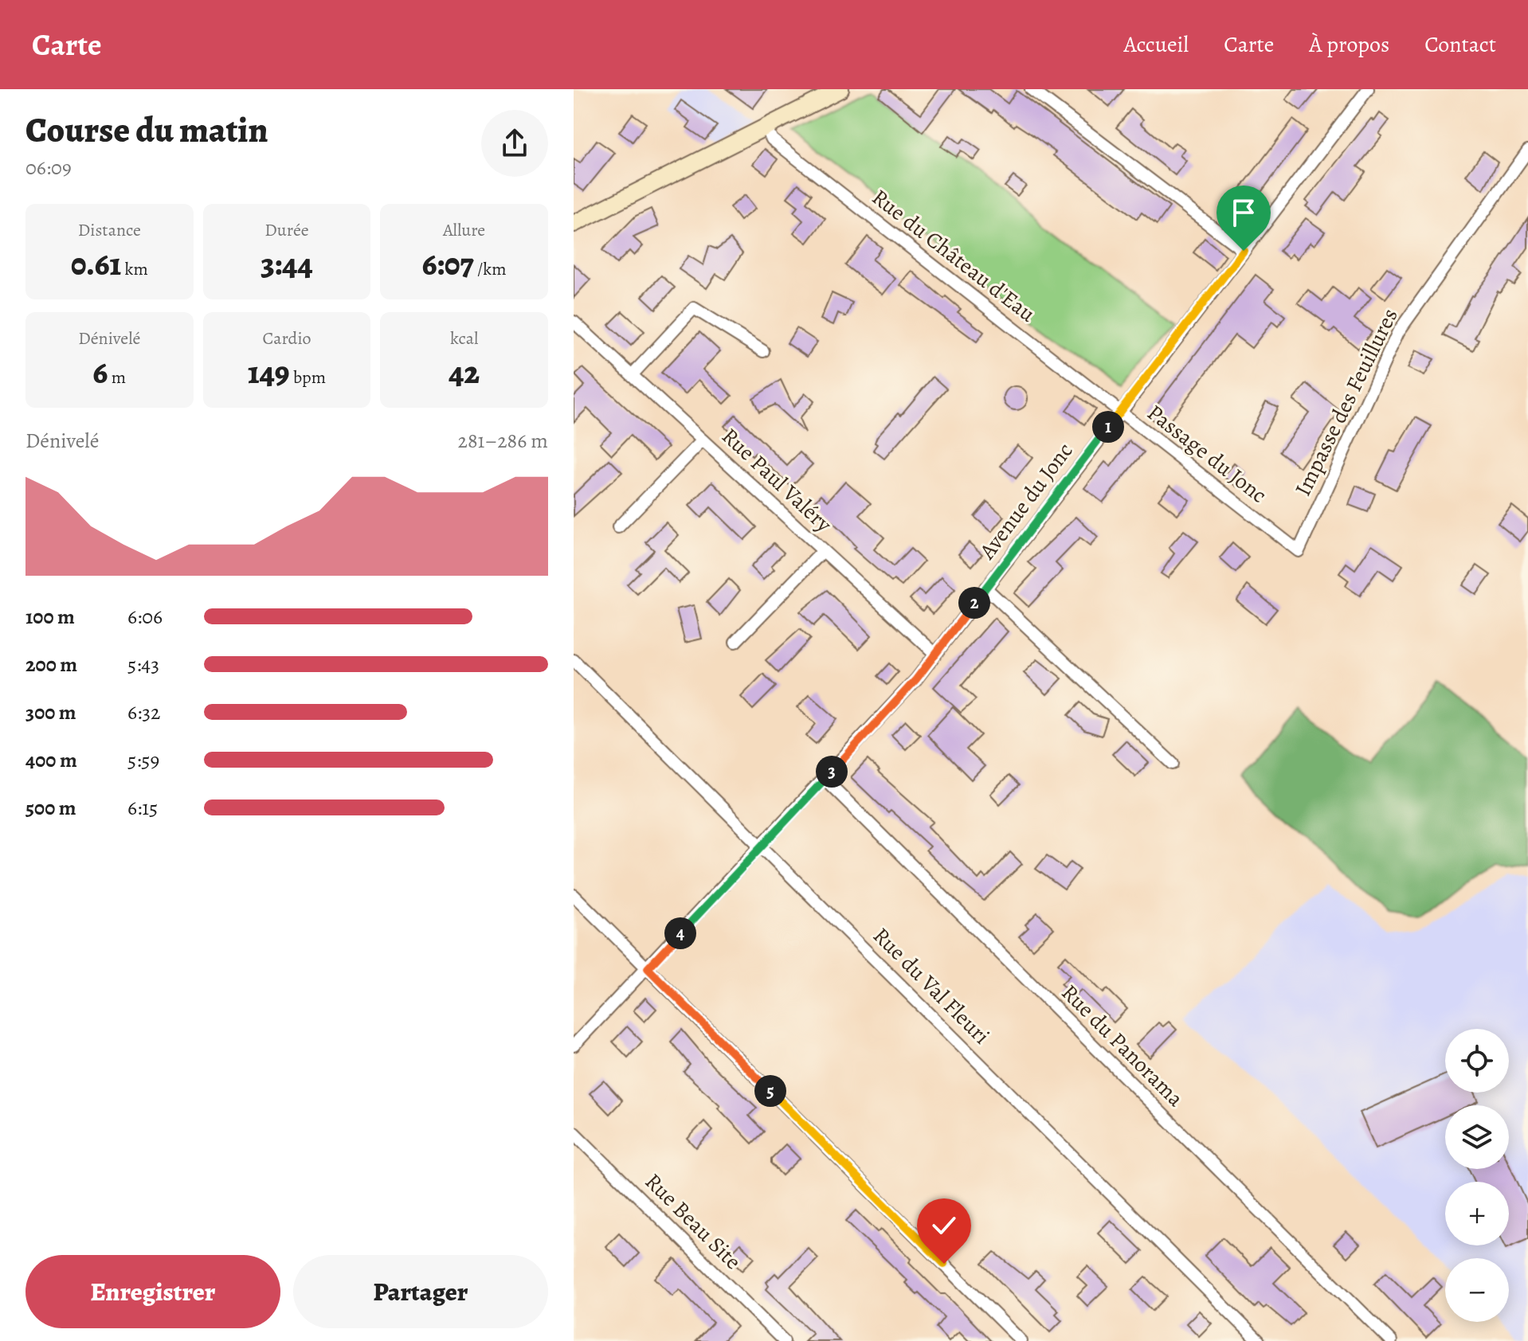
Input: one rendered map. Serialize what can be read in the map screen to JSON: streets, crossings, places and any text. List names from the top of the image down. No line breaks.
{"streets":{"street":["Rue du Château d'Eau","Impasse des Feuillures","Passage du Jonc","Rue Paul Valéry","Avenue du Jonc","Rue du Val Fleuri","Rue du Panorama","Rue Beau Site"]},"crossings":[["Rue du Château d'Eau","Passage du Jonc"],["Rue du Château d'Eau","Avenue du Jonc"],["Impasse des Feuillures","Passage du Jonc"],["Passage du Jonc","Avenue du Jonc"],["Rue Paul Valéry","Avenue du Jonc"],["Avenue du Jonc","Rue du Val Fleuri"],["Avenue du Jonc","Rue du Panorama"]],"page":{"header":"Carte","nav":["Accueil","Carte","À propos","Contact"],"heading":["Course du matin","06:09"],"stats":[["Distance","0.61 km"],["Durée","3:44"],["Allure","6:07 /km"],["Dénivelé","6 m"],["Cardio","149 bpm"],["kcal","42"]],"pins":["1","2","3","4","5"],"chart":["Dénivelé","281–286 m"],"list":[{"name":"100 m","note":"6:06"},{"name":"200 m","note":"5:43"},{"name":"300 m","note":"6:32"},{"name":"400 m","note":"5:59"},{"name":"500 m","note":"6:15"}],"map_buttons":["+","−"],"buttons":["Enregistrer","Partager"]}}
